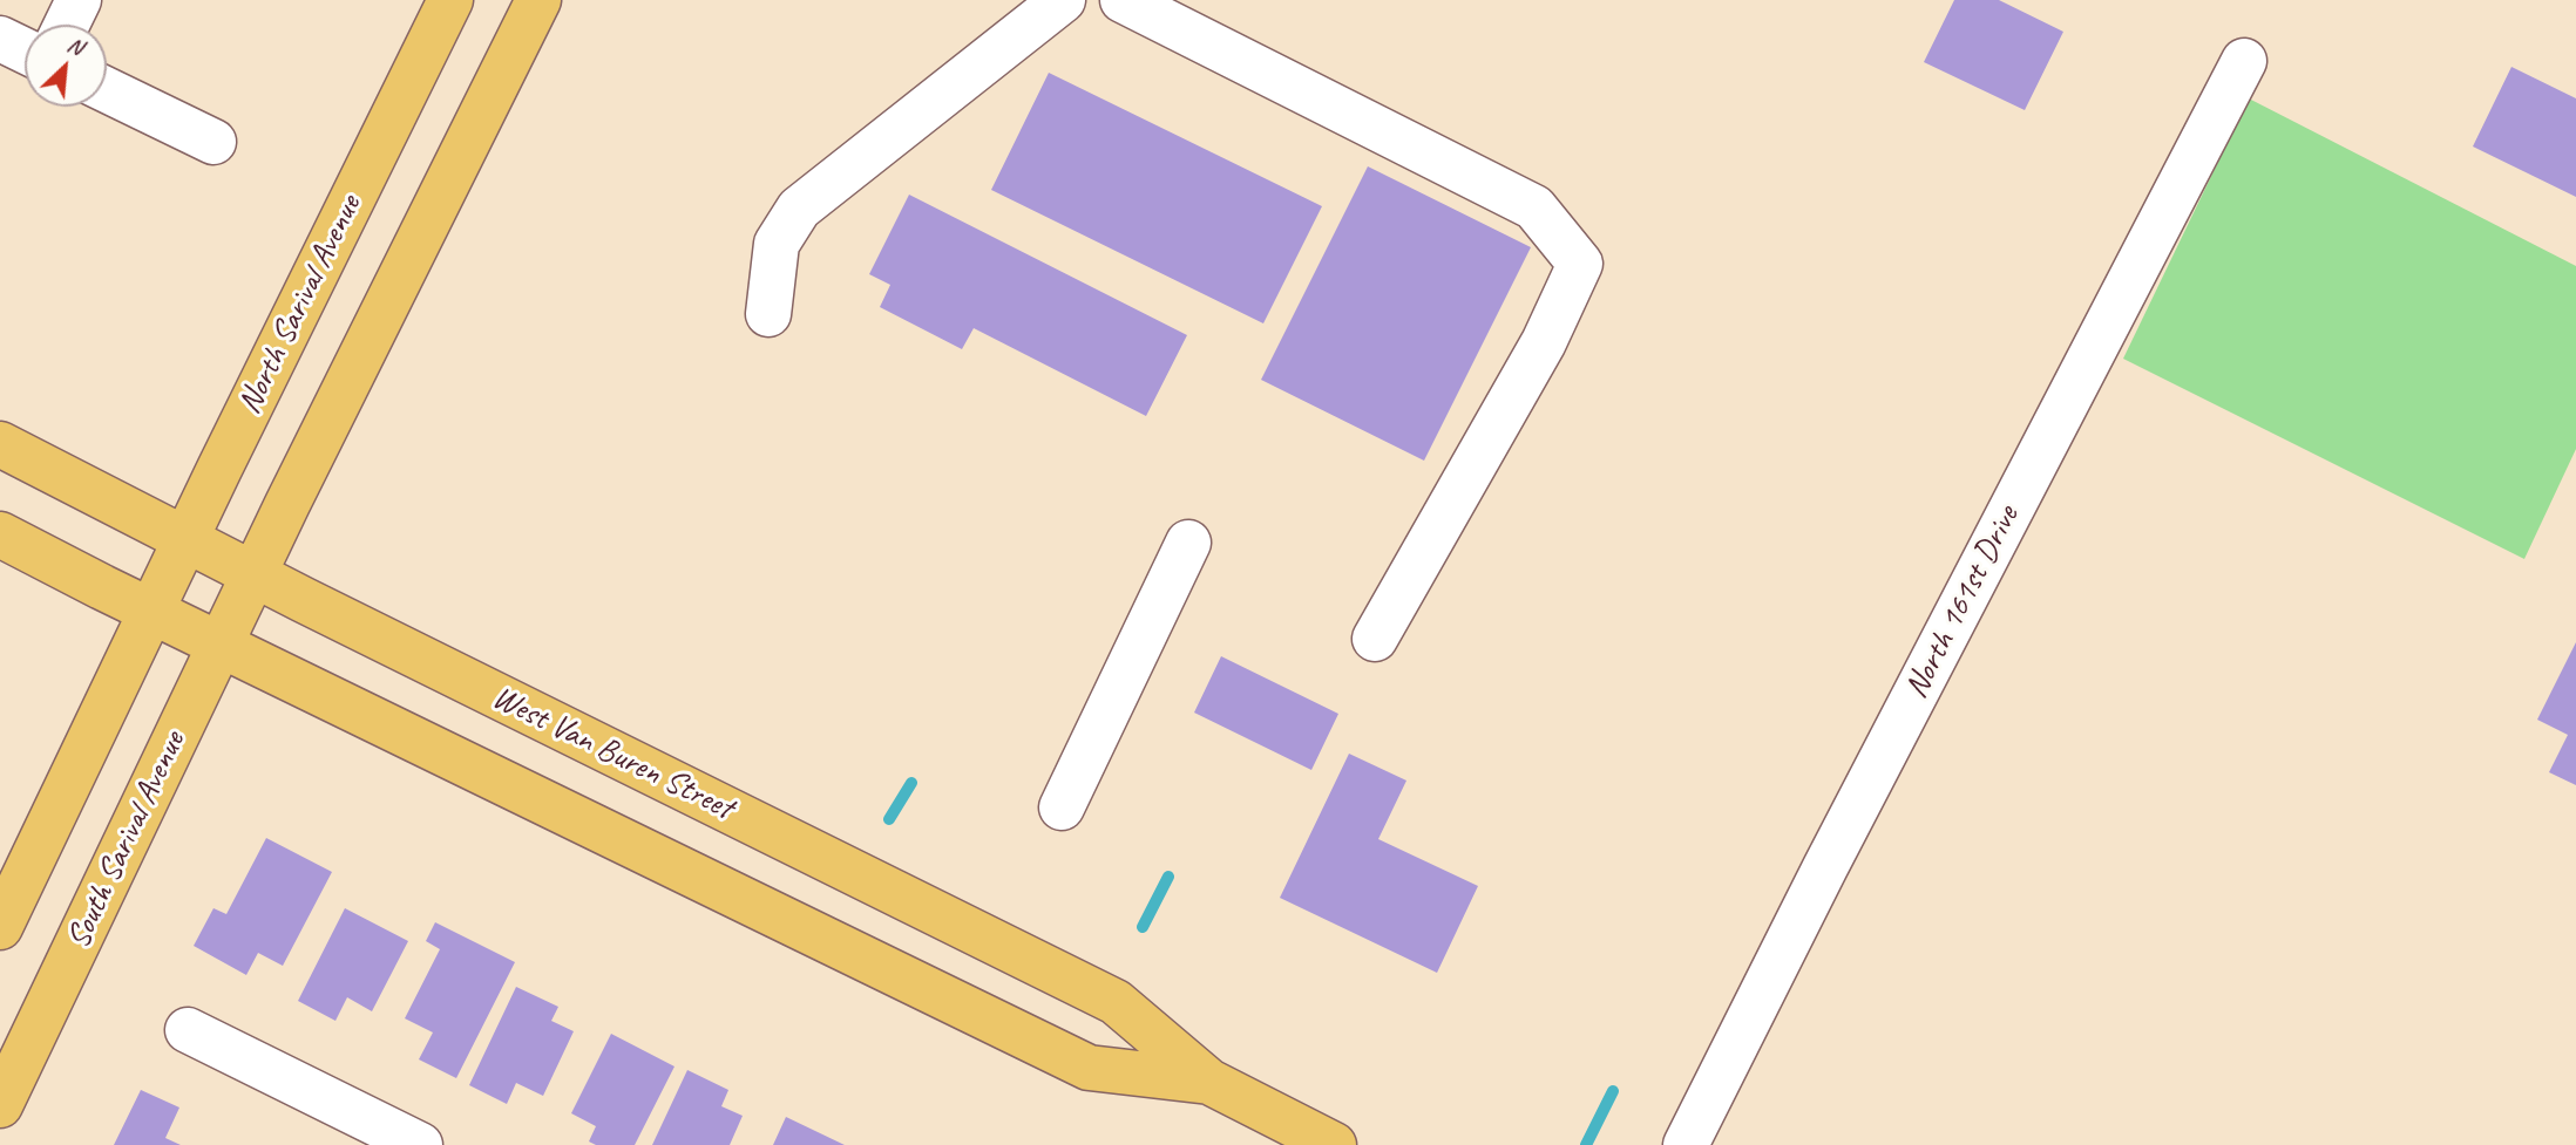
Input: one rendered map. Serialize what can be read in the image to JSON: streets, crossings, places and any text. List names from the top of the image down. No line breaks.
{"streets":{"main road":["North Sarival Avenue","West Van Buren Street","South Sarival Avenue"],"street":["North 161st Drive"]},"crossings":[["North Sarival Avenue","West Van Buren Street"],["West Van Buren Street","South Sarival Avenue"]],"north":"top right"}
